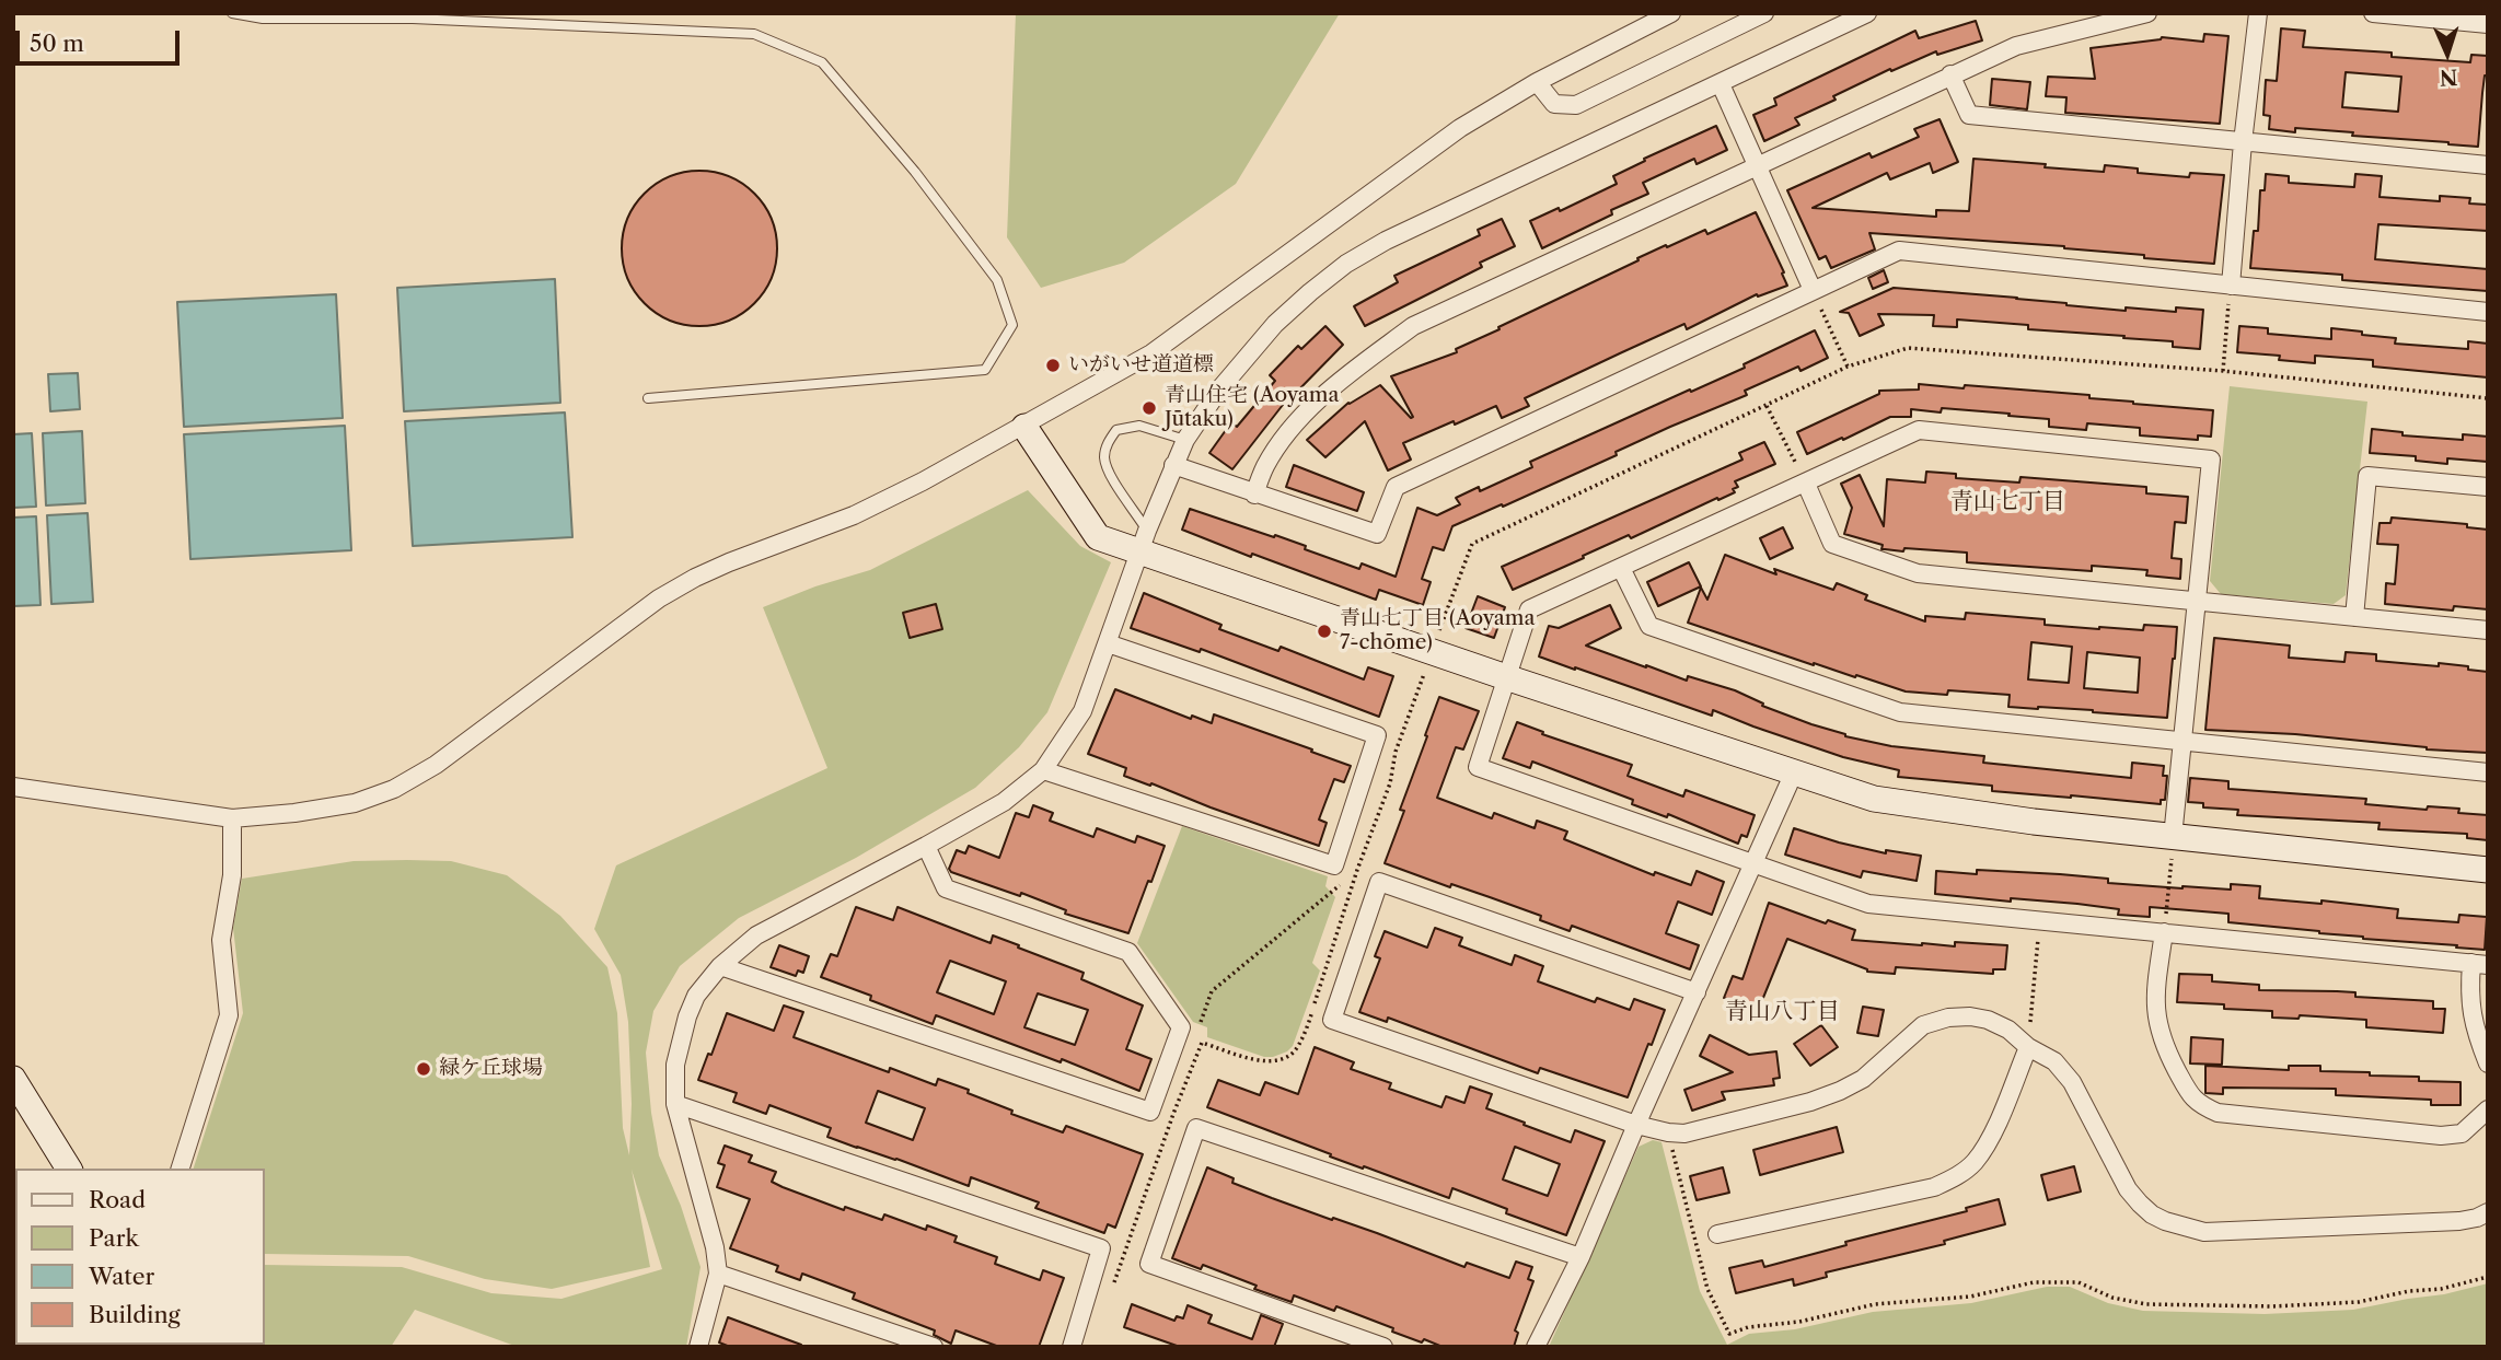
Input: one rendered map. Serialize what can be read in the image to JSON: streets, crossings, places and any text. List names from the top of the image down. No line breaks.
{"districts":["青山七丁目","青山八丁目"],"places":["いがいせ道道標","青山住宅 (Aoyama Jūtaku)","青山七丁目 (Aoyama 7-chōme)","緑ケ丘球場"],"legend":["Road","Park","Water","Building"],"scale_bar":"50 m","north":"bottom"}
